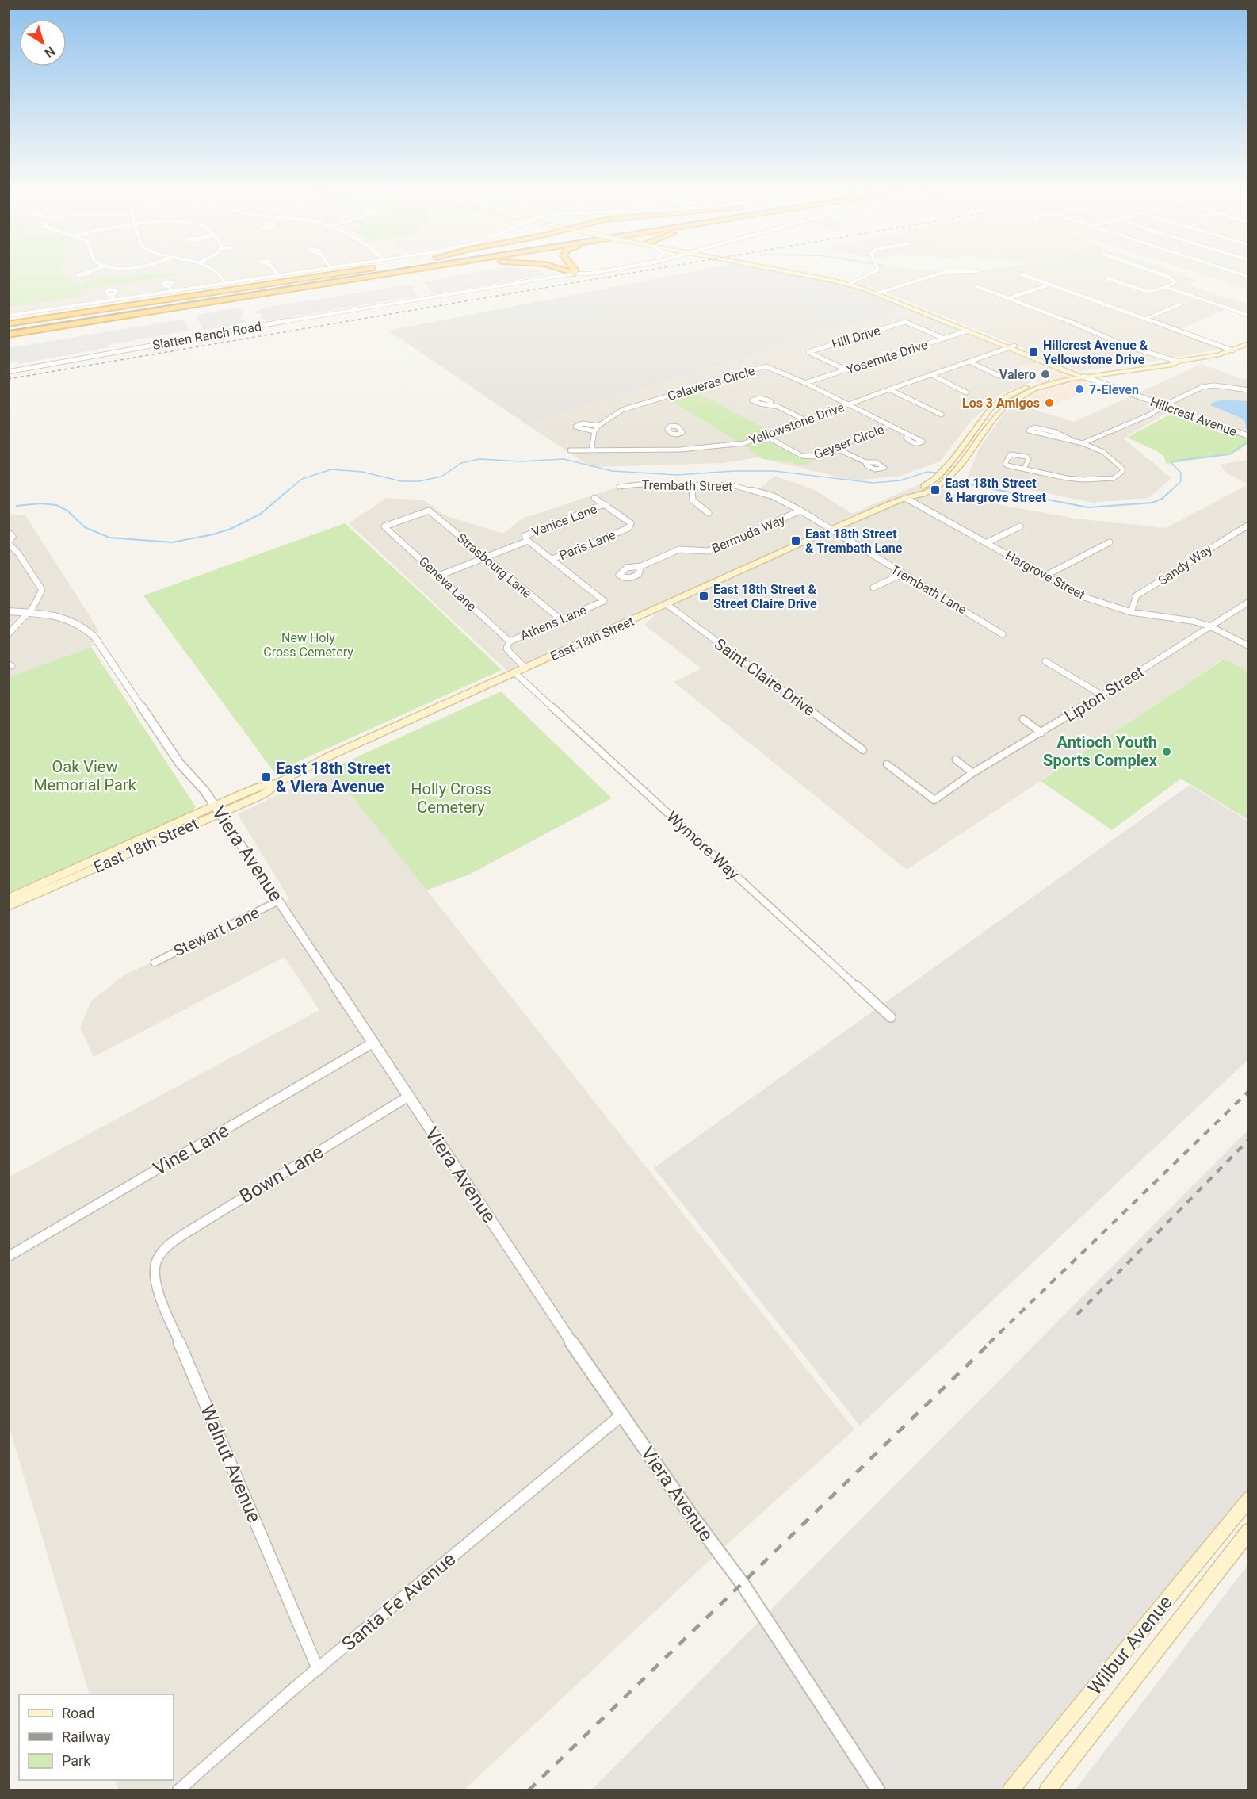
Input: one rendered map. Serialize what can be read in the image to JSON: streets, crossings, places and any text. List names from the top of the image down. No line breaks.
{"streets":{"main road":["Hillcrest Avenue","East 18th Street","Wilbur Avenue"],"street":["Slatten Ranch Road","Hill Drive","Yosemite Drive","Calaveras Circle","Yellowstone Drive","Geyser Circle","Trembath Street","Venice Lane","Bermuda Way","Paris Lane","Sandy Way","Strasbourg Lane","Hargrove Street","Geneva Lane","Trembath Lane","Athens Lane","Saint Claire Drive","Lipton Street","Wymore Way","Viera Avenue","Stewart Lane","Vine Lane","Bown Lane","Walnut Avenue","Santa Fe Avenue"]},"crossings":[["Hill Drive","Yosemite Drive"],["Yosemite Drive","Calaveras Circle"],["Yosemite Drive","Hillcrest Avenue"],["Calaveras Circle","Yellowstone Drive"],["Calaveras Circle","Geyser Circle"],["Hillcrest Avenue","Yellowstone Drive"],["Hillcrest Avenue","East 18th Street"],["Yellowstone Drive","Geyser Circle"],["Trembath Street","Bermuda Way"],["Trembath Street","Trembath Lane"],["Trembath Street","East 18th Street"],["Venice Lane","Paris Lane"],["Venice Lane","Strasbourg Lane"],["Venice Lane","Geneva Lane"],["Paris Lane","Athens Lane"],["Sandy Way","Hargrove Street"],["Strasbourg Lane","Geneva Lane"],["Strasbourg Lane","Athens Lane"],["Hargrove Street","East 18th Street"],["Hargrove Street","Lipton Street"],["Geneva Lane","Athens Lane"],["Trembath Lane","East 18th Street"],["Athens Lane","East 18th Street"],["East 18th Street","Saint Claire Drive"],["East 18th Street","Wymore Way"],["East 18th Street","Viera Avenue"],["Viera Avenue","Stewart Lane"],["Viera Avenue","Vine Lane"],["Viera Avenue","Bown Lane"],["Viera Avenue","Santa Fe Avenue"],["Bown Lane","Walnut Avenue"],["Walnut Avenue","Santa Fe Avenue"]],"parks":["New Holy Cross Cemetery","Oak View Memorial Park","Holly Cross Cemetery"],"places":{"transit":["Hillcrest Avenue & Yellowstone Drive","East 18th Street & Hargrove Street","East 18th Street & Trembath Lane","East 18th Street & Street Claire Drive","East 18th Street & Viera Avenue"],"other":["Valero","7-Eleven","Los 3 Amigos","Antioch Youth Sports Complex"]},"legend":["Road","Railway","Park"],"north":"bottom right"}
